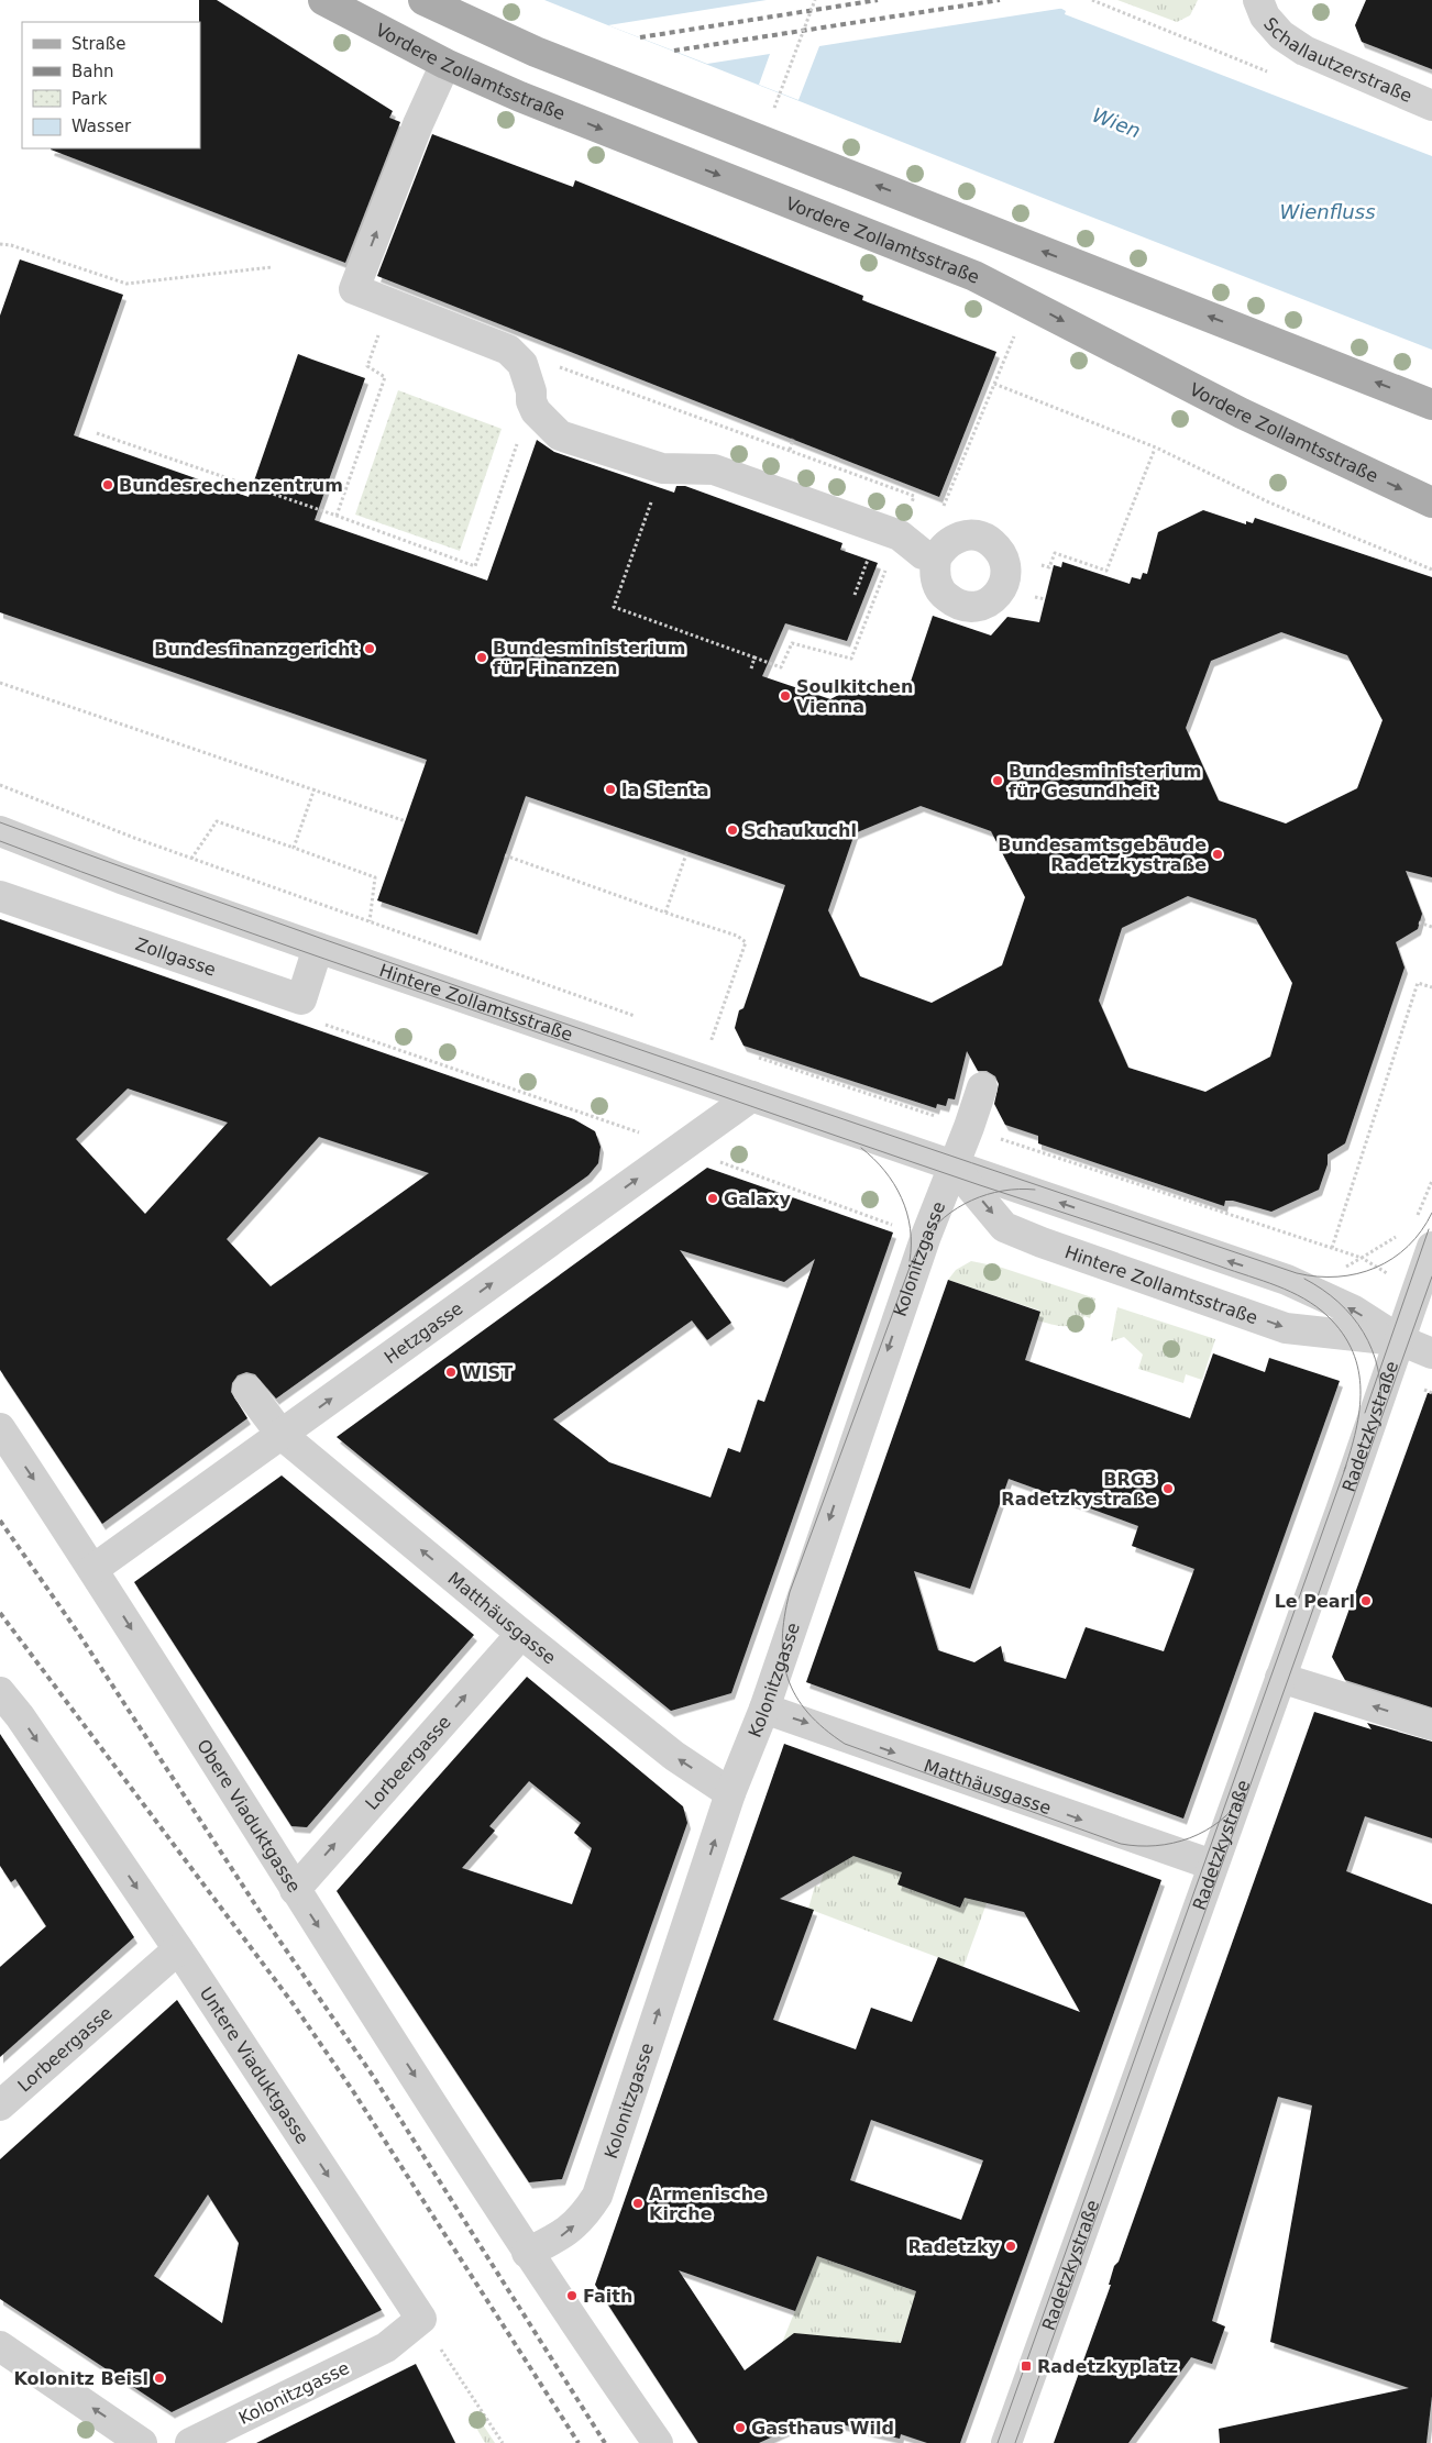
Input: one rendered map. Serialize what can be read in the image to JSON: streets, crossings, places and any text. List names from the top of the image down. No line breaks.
{"streets":{"main road":["Vordere Zollamtsstraße"],"street":["Schallautzerstraße","Zollgasse","Hintere Zollamtsstraße","Kolonitzgasse","Hetzgasse","Radetzkystraße","Matthäusgasse","Lorbeergasse","Obere Viaduktgasse","Untere Viaduktgasse"]},"crossings":[["Zollgasse","Hintere Zollamtsstraße"],["Hintere Zollamtsstraße","Kolonitzgasse"],["Hintere Zollamtsstraße","Hetzgasse"],["Hintere Zollamtsstraße","Radetzkystraße"],["Kolonitzgasse","Matthäusgasse"],["Kolonitzgasse","Obere Viaduktgasse"],["Kolonitzgasse","Untere Viaduktgasse"],["Hetzgasse","Matthäusgasse"],["Hetzgasse","Obere Viaduktgasse"],["Radetzkystraße","Matthäusgasse"],["Matthäusgasse","Lorbeergasse"],["Lorbeergasse","Obere Viaduktgasse"],["Lorbeergasse","Untere Viaduktgasse"]],"one_way":["Hetzgasse","Lorbeergasse","Obere Viaduktgasse","Untere Viaduktgasse"],"water":["Wien","Wienfluss"],"places":{"other":["Bundesrechenzentrum","Bundesfinanzgericht","Bundesministerium für Finanzen","Soulkitchen Vienna","Bundesministerium für Gesundheit","la Sienta","Schaukuchl","Bundesamtsgebäude Radetzkystraße","Galaxy","WIST","BRG3 Radetzkystraße","Le Pearl","Armenische Kirche","Radetzky","Faith","Kolonitz Beisl","Gasthaus Wild"],"transit":["Radetzkyplatz"]},"legend":["Straße","Bahn","Park","Wasser"]}
